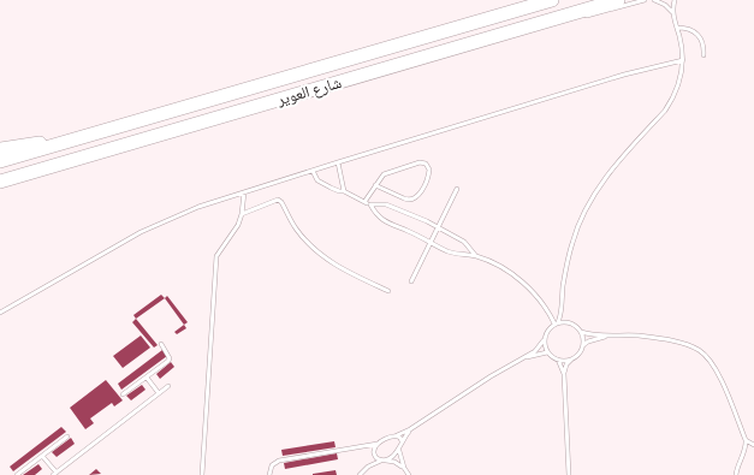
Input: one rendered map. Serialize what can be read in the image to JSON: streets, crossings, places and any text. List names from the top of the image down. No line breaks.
{"streets":{"highway":["شارع العوير"]}}
